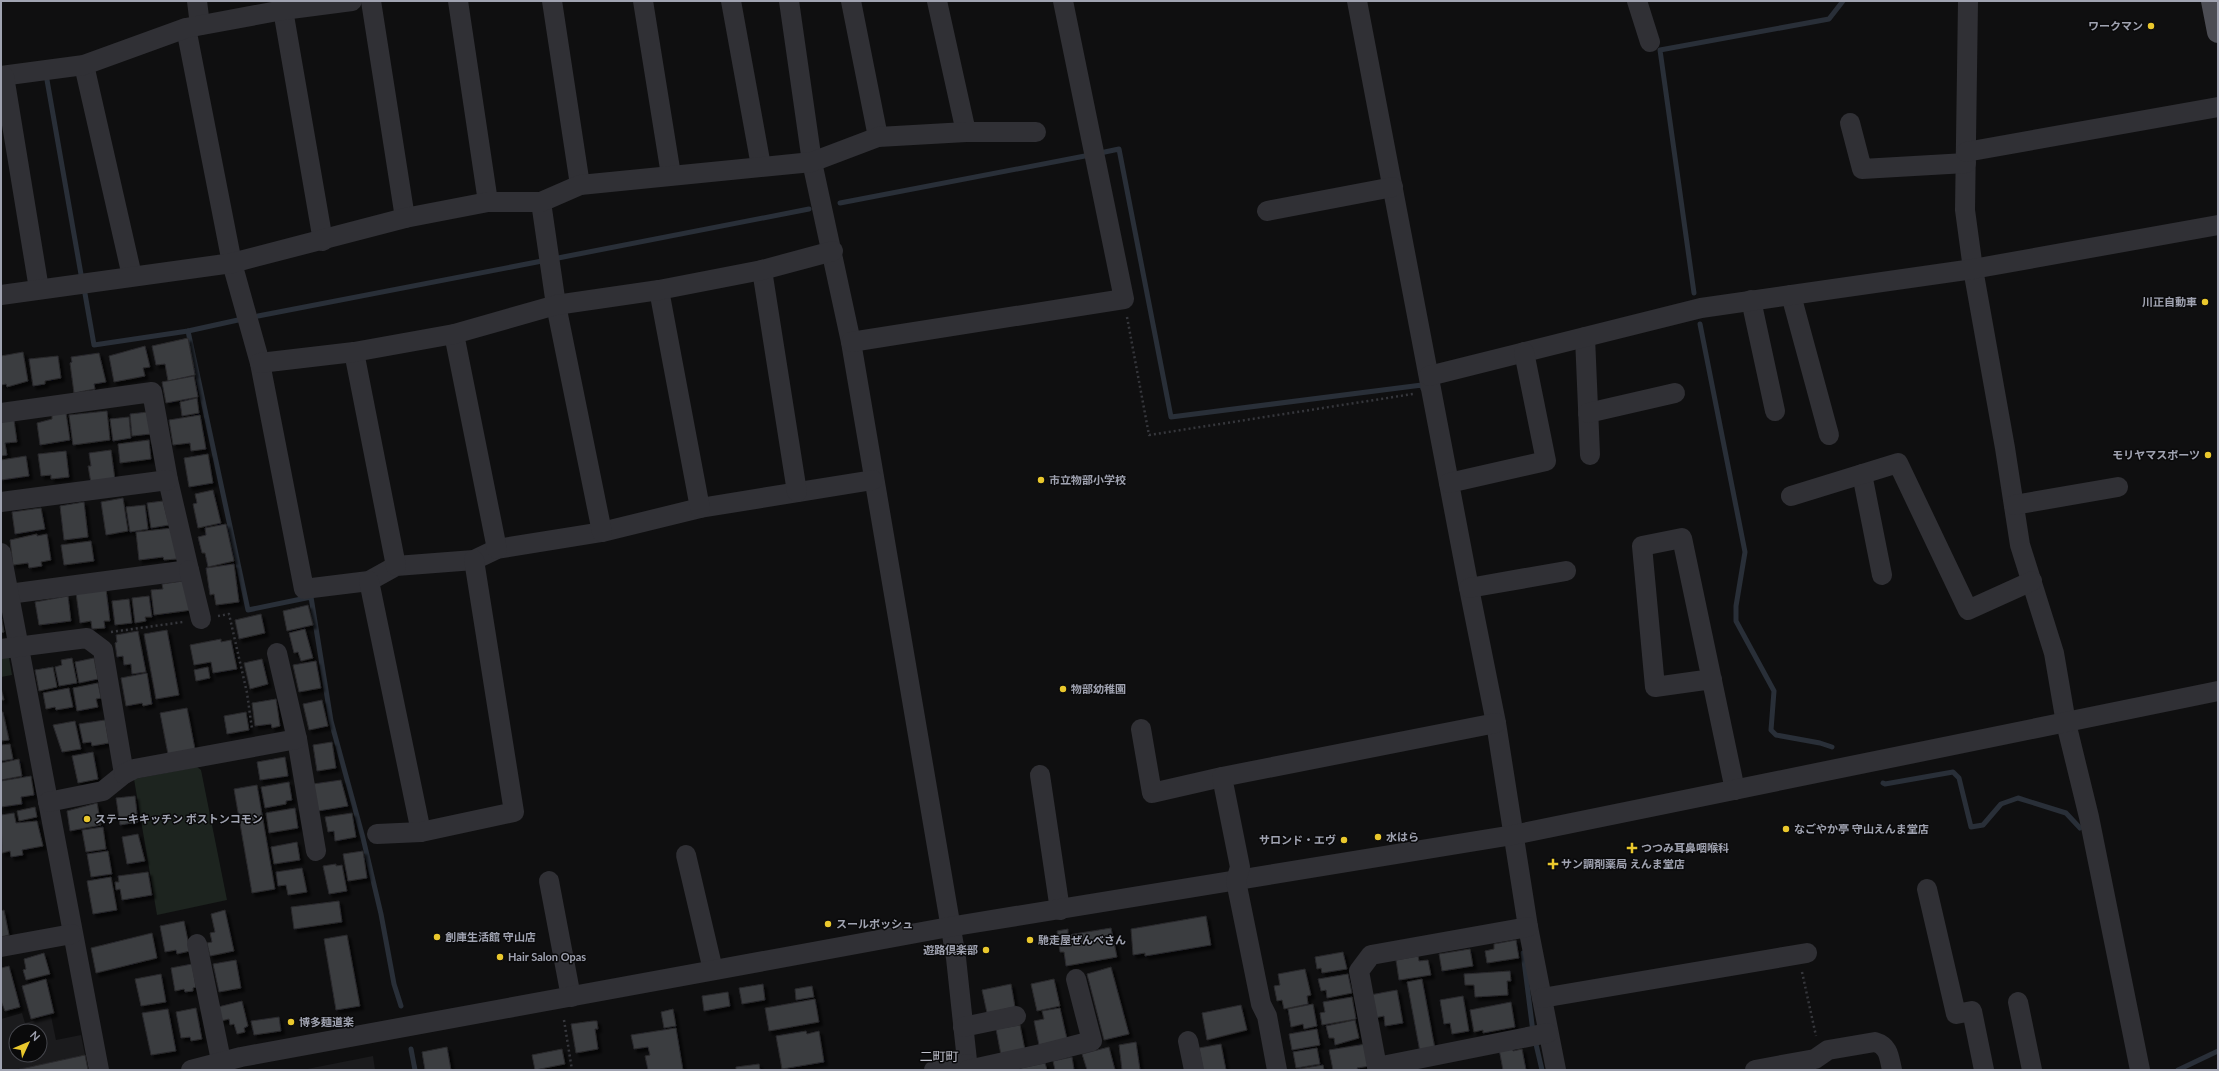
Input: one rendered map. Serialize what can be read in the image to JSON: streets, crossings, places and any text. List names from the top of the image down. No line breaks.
{"districts":["二町町"],"places":{"other":["ワークマン","川正自動車","モリヤマスポーツ","市立物部小学校","物部幼稚園","ステーキキッチン ボストンコモン","なごやか亭 守山えんま堂店","水はら","サロンド・エヴ","スールポッシュ","創庫生活館 守山店","馳走屋ぜんべさん","遊路倶楽部","Hair Salon Opas","博多麺道楽"],"health":["つつみ耳鼻咽喉科","サン調剤薬局 えんま堂店"]},"north":"top right"}
